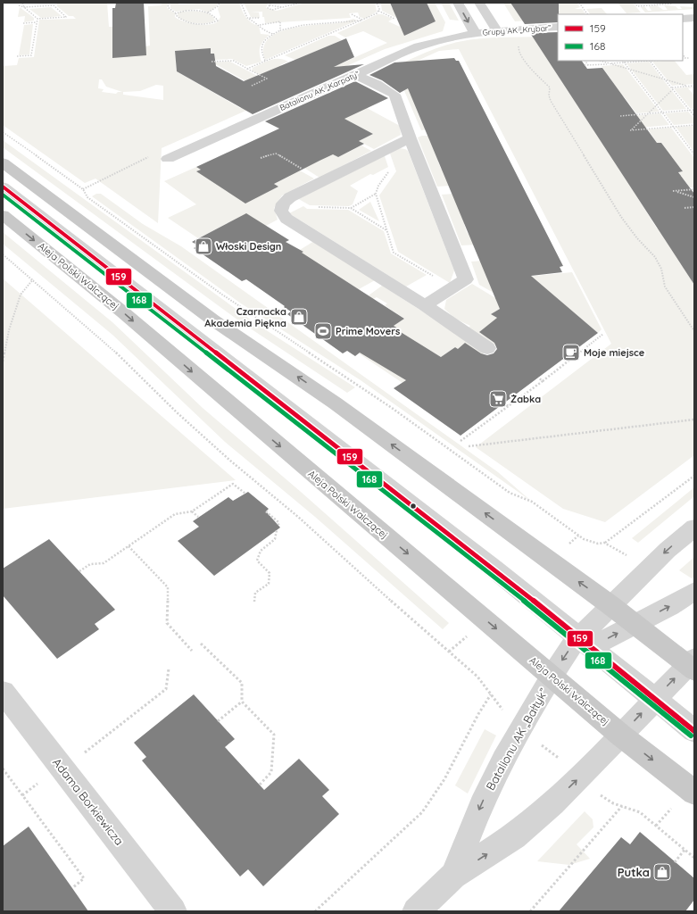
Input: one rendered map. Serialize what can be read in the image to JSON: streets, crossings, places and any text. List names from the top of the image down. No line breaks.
{"streets":{"main road":["Aleja Polski Walczącej"],"street":["Grupy AK „Krybar”","Batalionu AK „Karpaty”","Batalionu AK „Bałtyk”","Adama Borkiewicza"]},"crossings":[["Grupy AK „Krybar”","Batalionu AK „Karpaty”"],["Aleja Polski Walczącej","Batalionu AK „Bałtyk”"]],"places":{"shop":["Włoski Design","Czarnacka Akademia Piękna","Putka"],"sports":["Prime Movers"],"cafe":["Moje miejsce"],"supermarket":["Żabka"]},"lines":["transit line 159","transit line 168"],"legend":["159","168"]}
